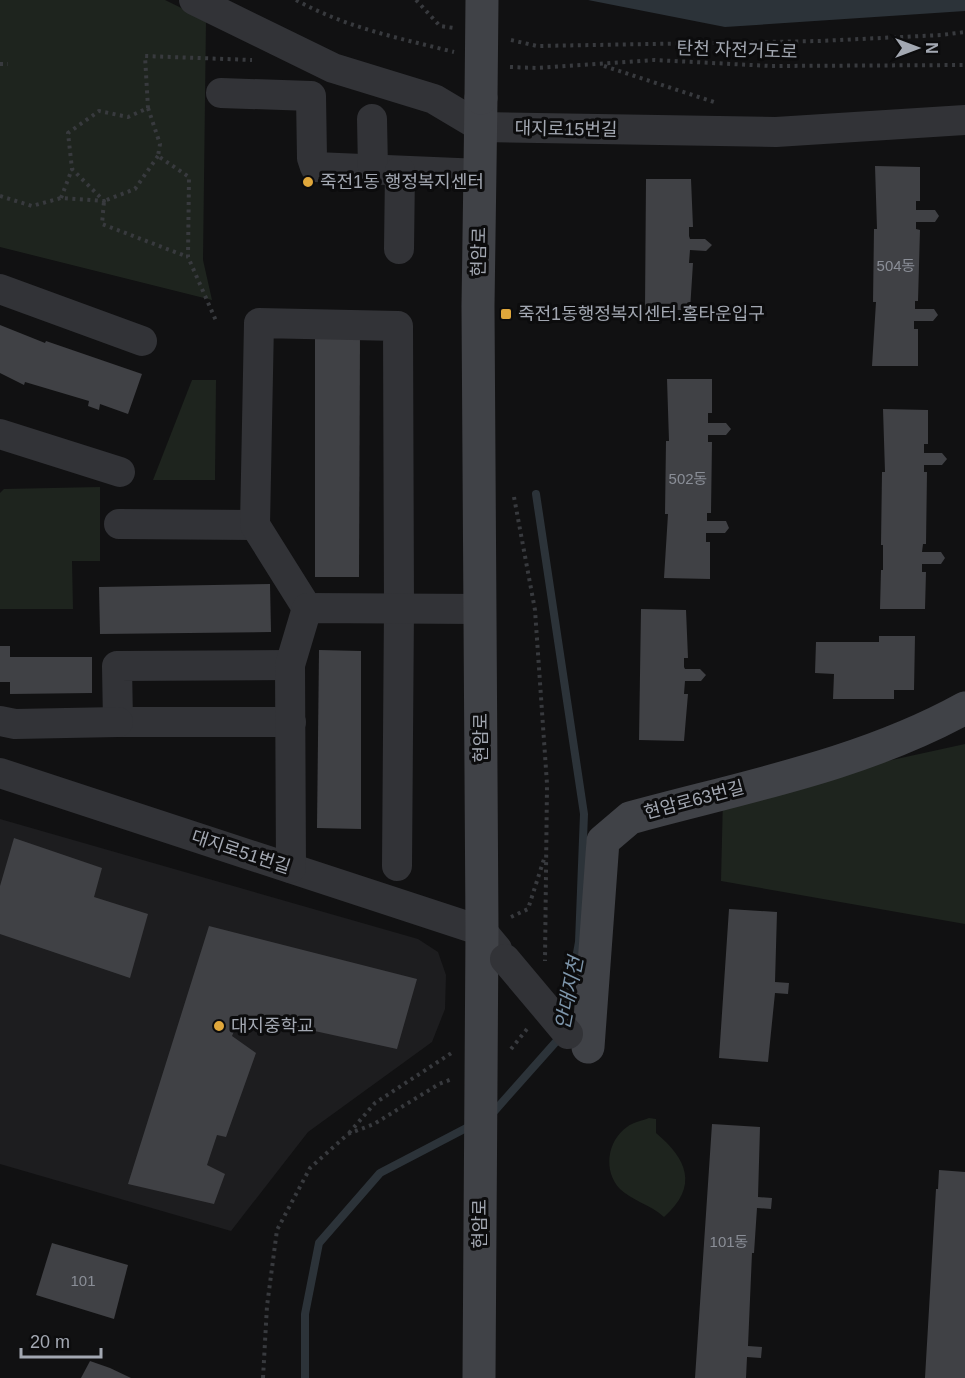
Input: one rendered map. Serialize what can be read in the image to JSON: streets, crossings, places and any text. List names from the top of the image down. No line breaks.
{"streets":{"street":["대지로15번길","현암로","현암로63번길","대지로51번길"],"path":["탄천 자전거도로"]},"crossings":[["대지로15번길","현암로"],["현암로","현암로63번길"],["현암로","대지로51번길"],["현암로63번길","대지로51번길"]],"water":["안대지천"],"places":{"other":["죽전1동 행정복지센터","대지중학교"],"transit":["죽전1동행정복지센터.홈타운입구"]},"house_numbers":["504동","502동","101동","101"],"scale_bar":"20 m","north":"right"}
